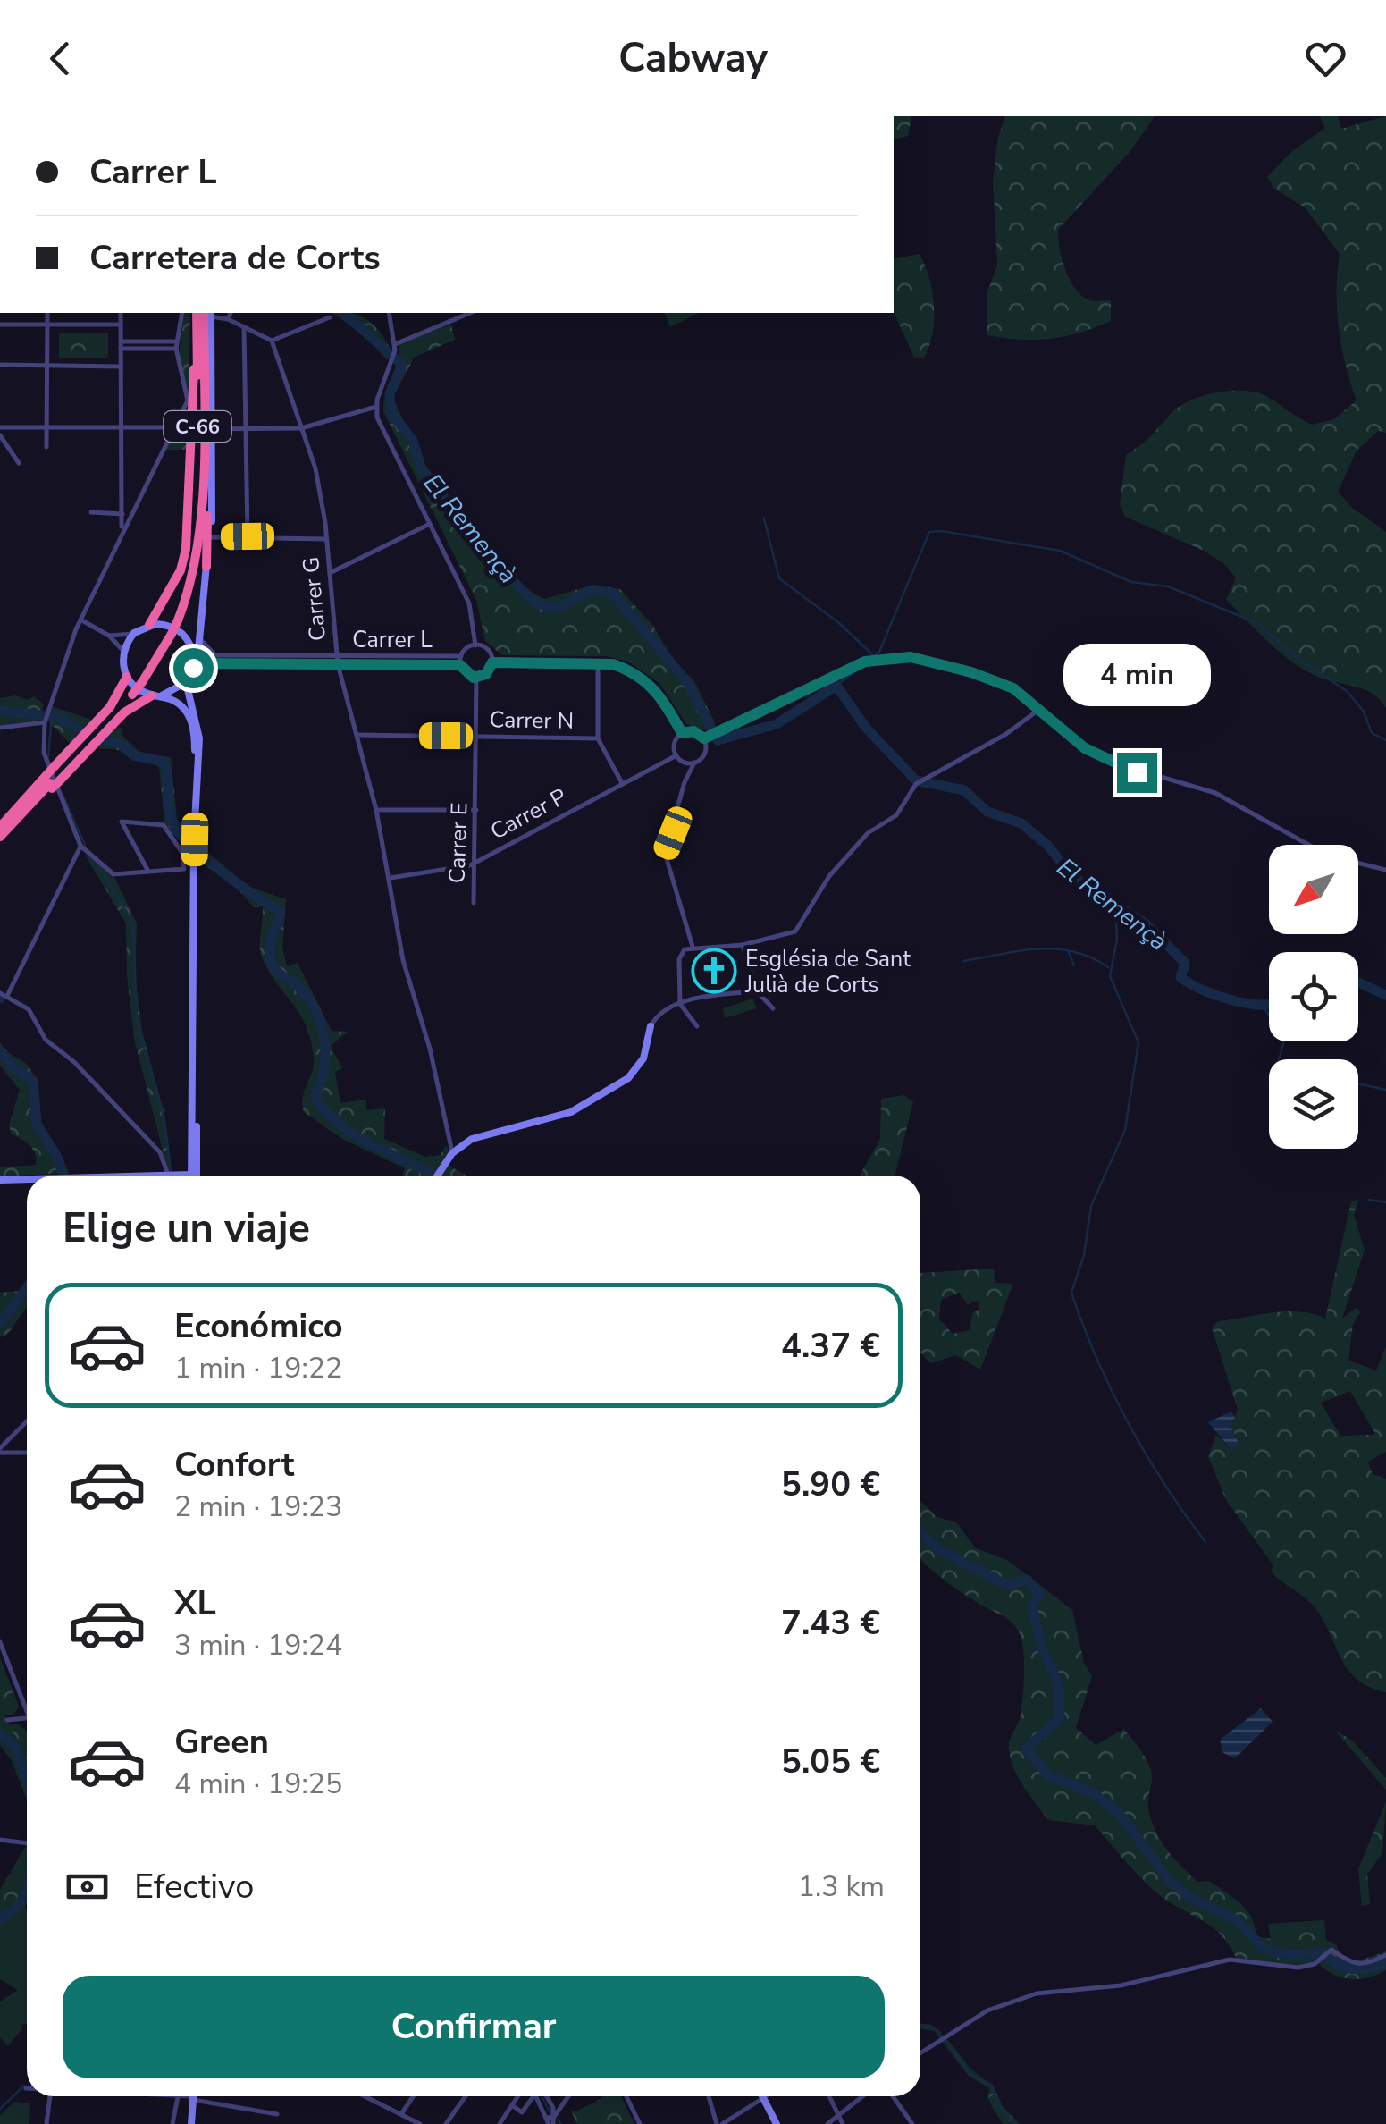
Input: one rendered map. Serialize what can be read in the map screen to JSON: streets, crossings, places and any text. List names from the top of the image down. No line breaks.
{"streets":{"highway":["C-66"],"street":["Carrer G","Carrer L","Carrer N","Carrer P","Carrer E"]},"crossings":[["Carrer G","Carrer L"],["Carrer G","Carrer N"],["Carrer G","Carrer P"],["Carrer L","Carrer E"],["Carrer N","Carrer E"],["Carrer P","Carrer E"]],"water":["El Remençà"],"places":{"church":["Església de Sant Julià de Corts"]},"north":"bottom left","page":{"header":"Cabway","banner":["Carrer L","Carretera de Corts"],"bubble":"4 min","heading":"Elige un viaje","list":[{"name":"Económico","note":"1 min · 19:22","value":"4.37 €"},{"name":"Confort","note":"2 min · 19:23","value":"5.90 €"},{"name":"XL","note":"3 min · 19:24","value":"7.43 €"},{"name":"Green","note":"4 min · 19:25","value":"5.05 €"}],"pay":["Efectivo","1.3 km"],"buttons":"Confirmar"}}
